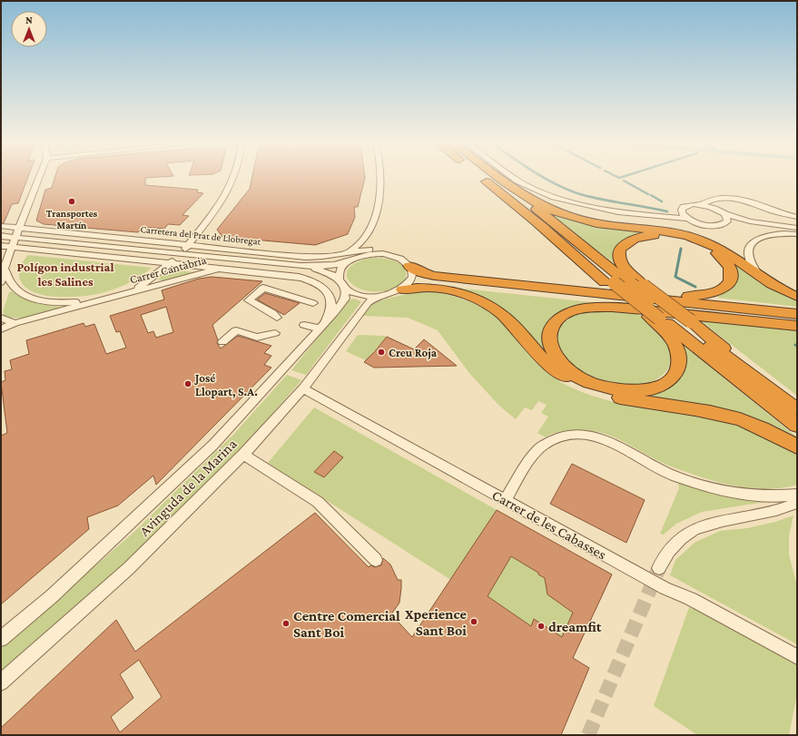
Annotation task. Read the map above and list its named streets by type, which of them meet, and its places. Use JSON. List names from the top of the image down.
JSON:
{
  "streets": {
    "street": [
      "Carretera del Prat de Llobregat",
      "Carrer Cantàbria",
      "Avinguda de la Marina",
      "Carrer de les Cabasses"
    ]
  },
  "crossings": [
    ["Carretera del Prat de Llobregat", "Avinguda de la Marina"],
    ["Carrer Cantàbria", "Avinguda de la Marina"],
    ["Avinguda de la Marina", "Carrer de les Cabasses"]
  ],
  "districts": ["Polígon industrial les Salines"],
  "places": [
    "Transportes Martín",
    "Creu Roja",
    "José Llopart, S.A.",
    "Xperience Sant Boi",
    "Centre Comercial Sant Boi",
    "dreamfit"
  ],
  "north": "top"
}
